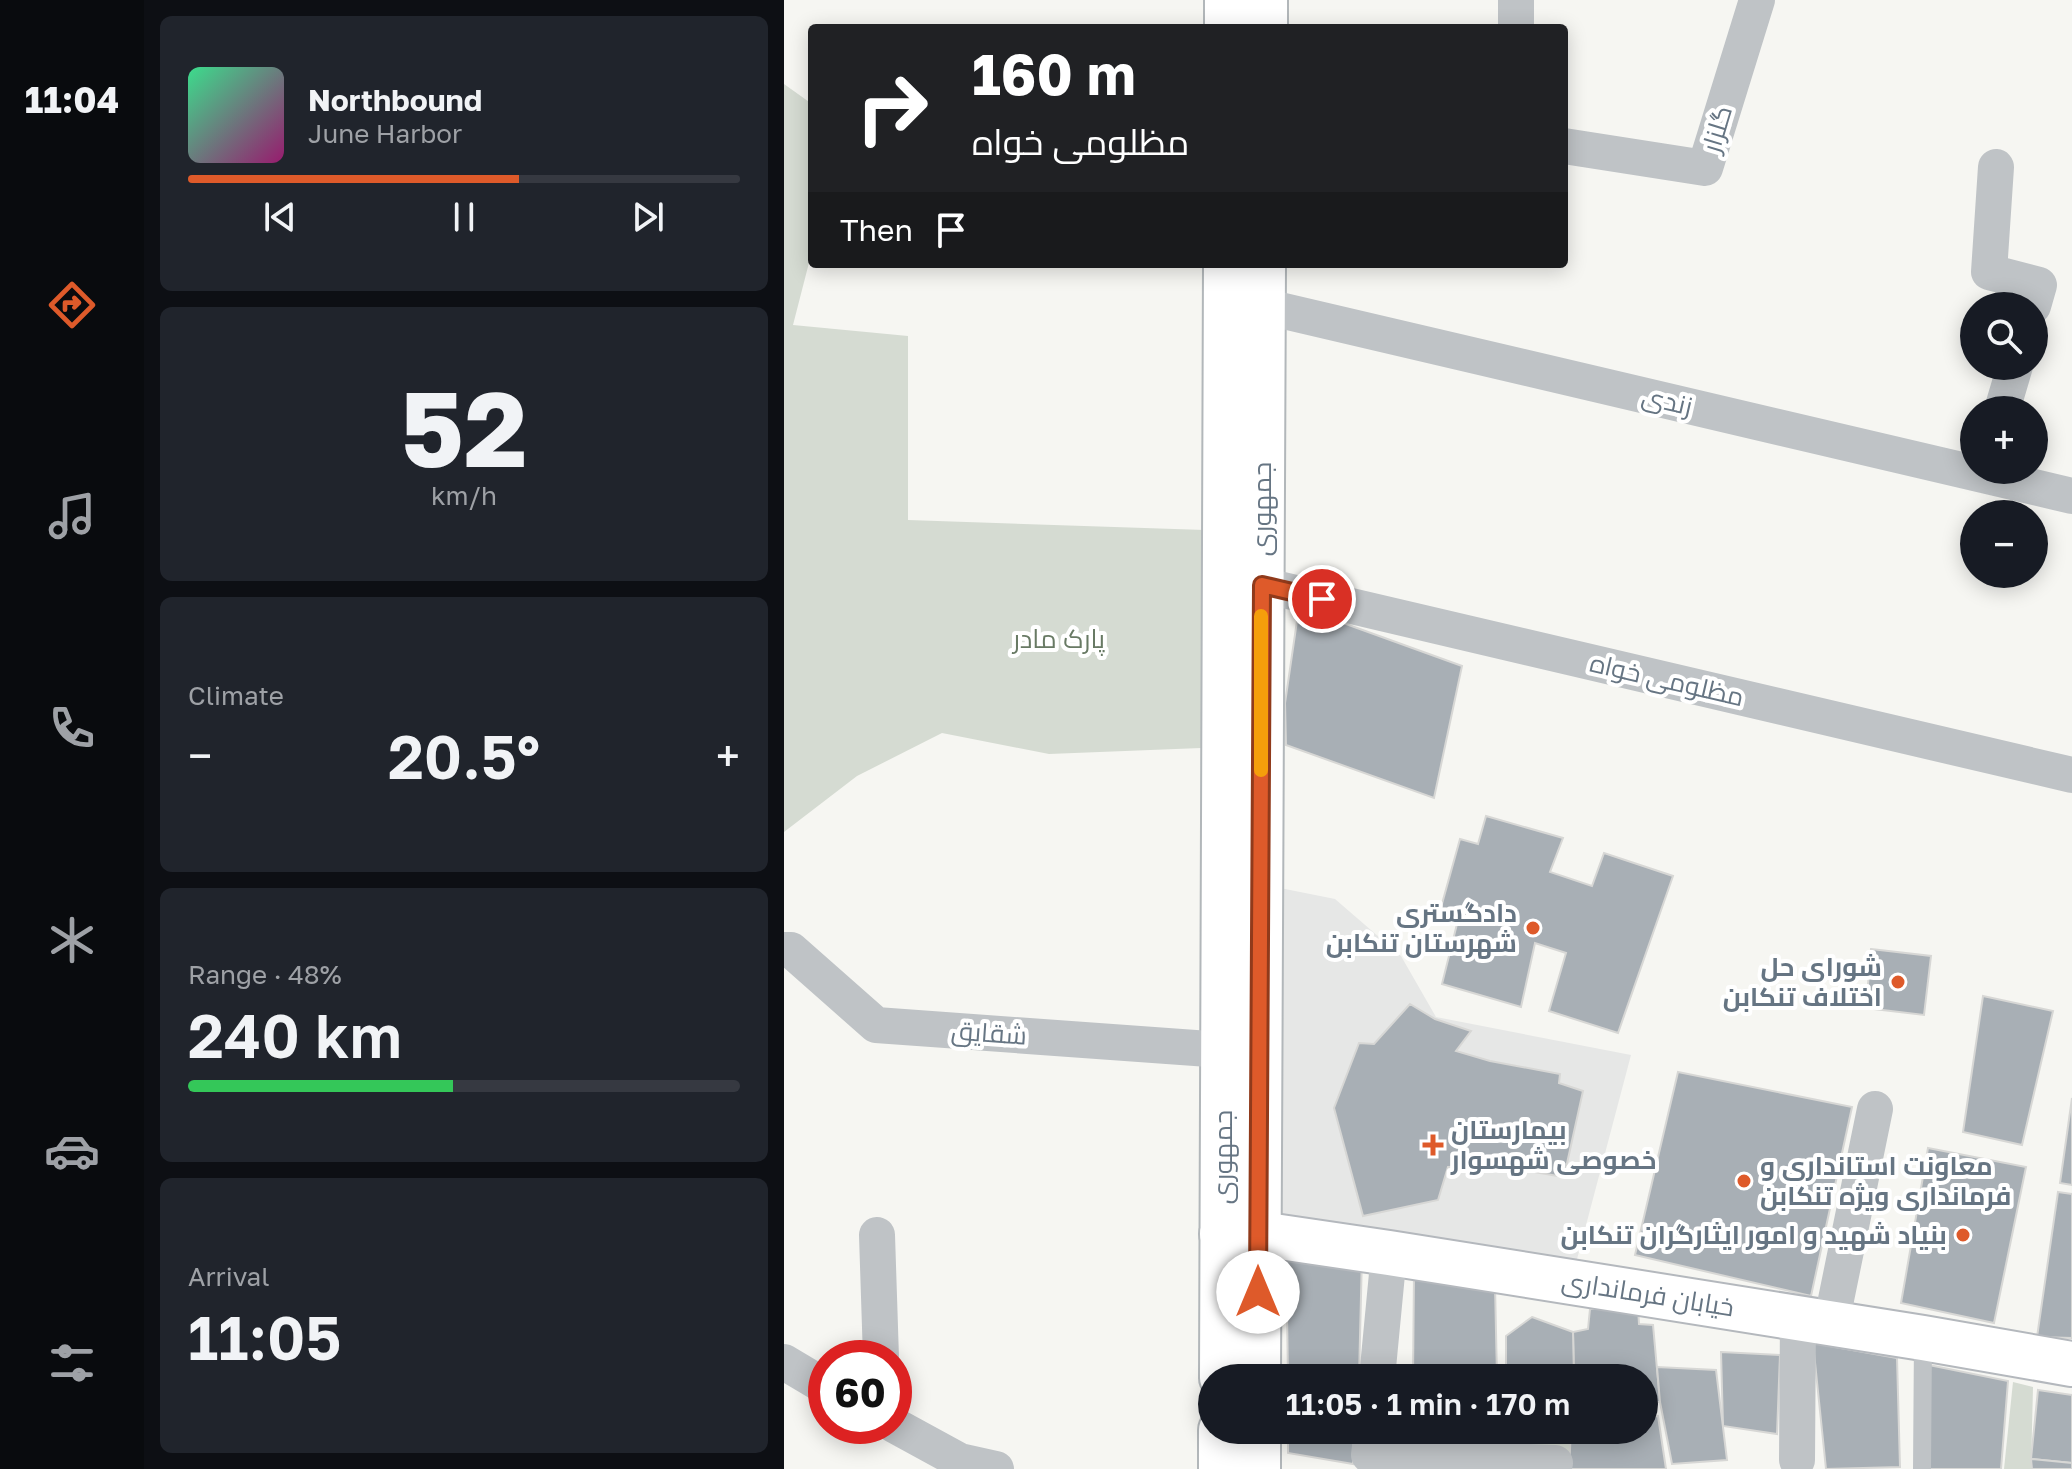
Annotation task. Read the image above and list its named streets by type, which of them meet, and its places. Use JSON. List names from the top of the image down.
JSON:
{
  "streets": {
    "main road": ["جمهوری", "خیابان فرمانداری"],
    "street": [
      "گلزار",
      "زندی",
      "مظلومی خواه",
      "شقایق"
    ]
  },
  "crossings": [
    ["زندی", "جمهوری"],
    ["جمهوری", "مظلومی خواه"],
    ["جمهوری", "شقایق"],
    ["جمهوری", "خیابان فرمانداری"]
  ],
  "parks": ["پارک مادر"],
  "places": {
    "other": [
      "دادگستری شهرستان تنکابن",
      "شورای حل اختلاف تنکابن",
      "معاونت استانداری و فرمانداری ویژه تنکابن",
      "بنیاد شهید و امور ایثارگران تنکابن"
    ],
    "health": ["بیمارستان خصوصی شهسوار"]
  },
  "page": {
    "tabs": "11:04",
    "turn": ["160 m", "مظلومی خواه"],
    "song": ["Northbound", "June Harbor"],
    "then": "Then",
    "map_buttons": ["+", "−"],
    "tile": [
      ["52", "km/h"],
      "Climate",
      ["Range · 48%", "240 km"],
      ["Arrival", "11:05"]
    ],
    "heat": ["−", "20.5°", "+"],
    "limit": "60",
    "trip": "11:05 · 1 min · 170 m"
  }
}
